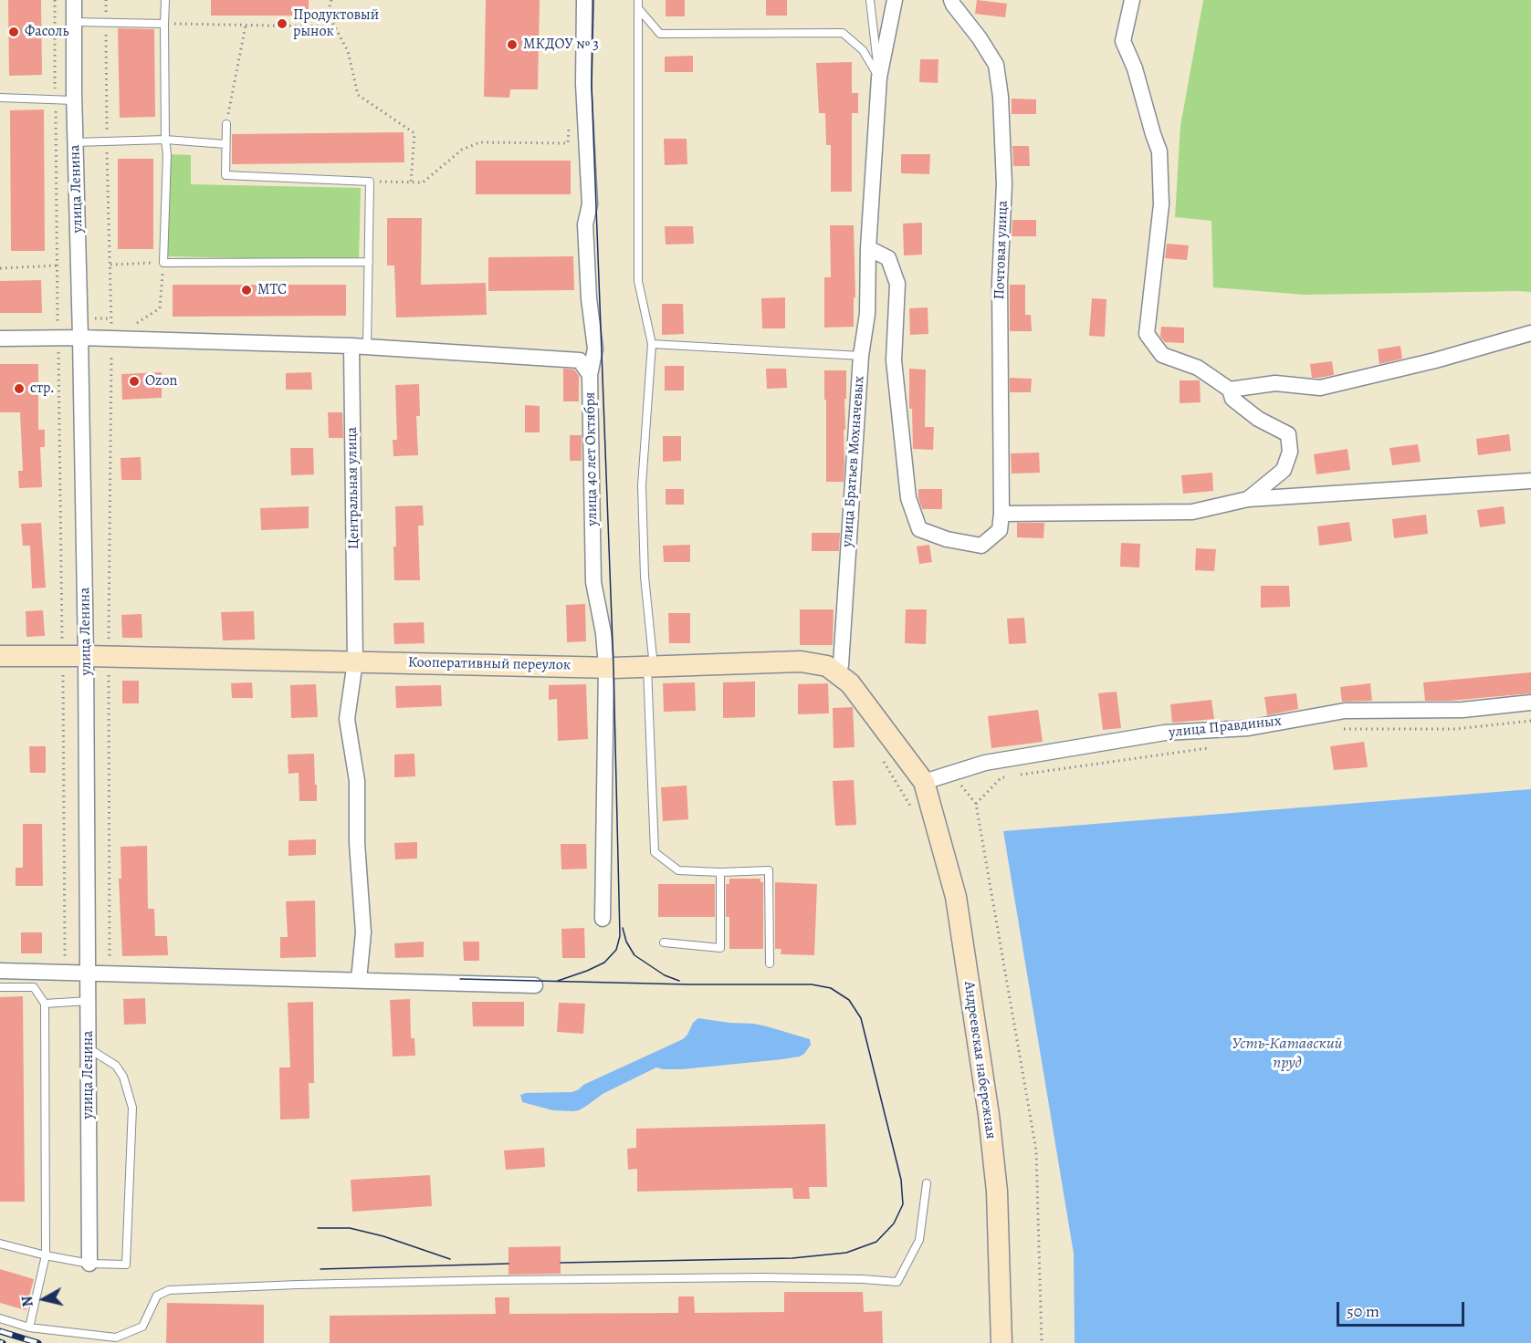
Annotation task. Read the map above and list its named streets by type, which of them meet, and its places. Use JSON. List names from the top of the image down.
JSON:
{
  "streets": {
    "main road": ["Кооперативный переулок", "Андреевская набережная"],
    "street": [
      "улица Ленина",
      "Почтовая улица",
      "улица 40 лет Октября",
      "улица Братьев Мохначевых",
      "Центральная улица",
      "улица Правдиных"
    ]
  },
  "crossings": [
    ["улица Ленина", "Кооперативный переулок"],
    ["улица 40 лет Октября", "Кооперативный переулок"],
    ["улица Братьев Мохначевых", "Кооперативный переулок"],
    ["Центральная улица", "Кооперативный переулок"],
    ["Кооперативный переулок", "улица Правдиных"],
    ["Кооперативный переулок", "Андреевская набережная"],
    ["улица Правдиных", "Андреевская набережная"]
  ],
  "water": ["Усть-Катавский пруд"],
  "places": [
    "Продуктовый рынок",
    "Фасоль",
    "МКДОУ № 3",
    "МТС",
    "Ozon",
    "стр."
  ],
  "scale_bar": "50 m",
  "north": "left"
}
